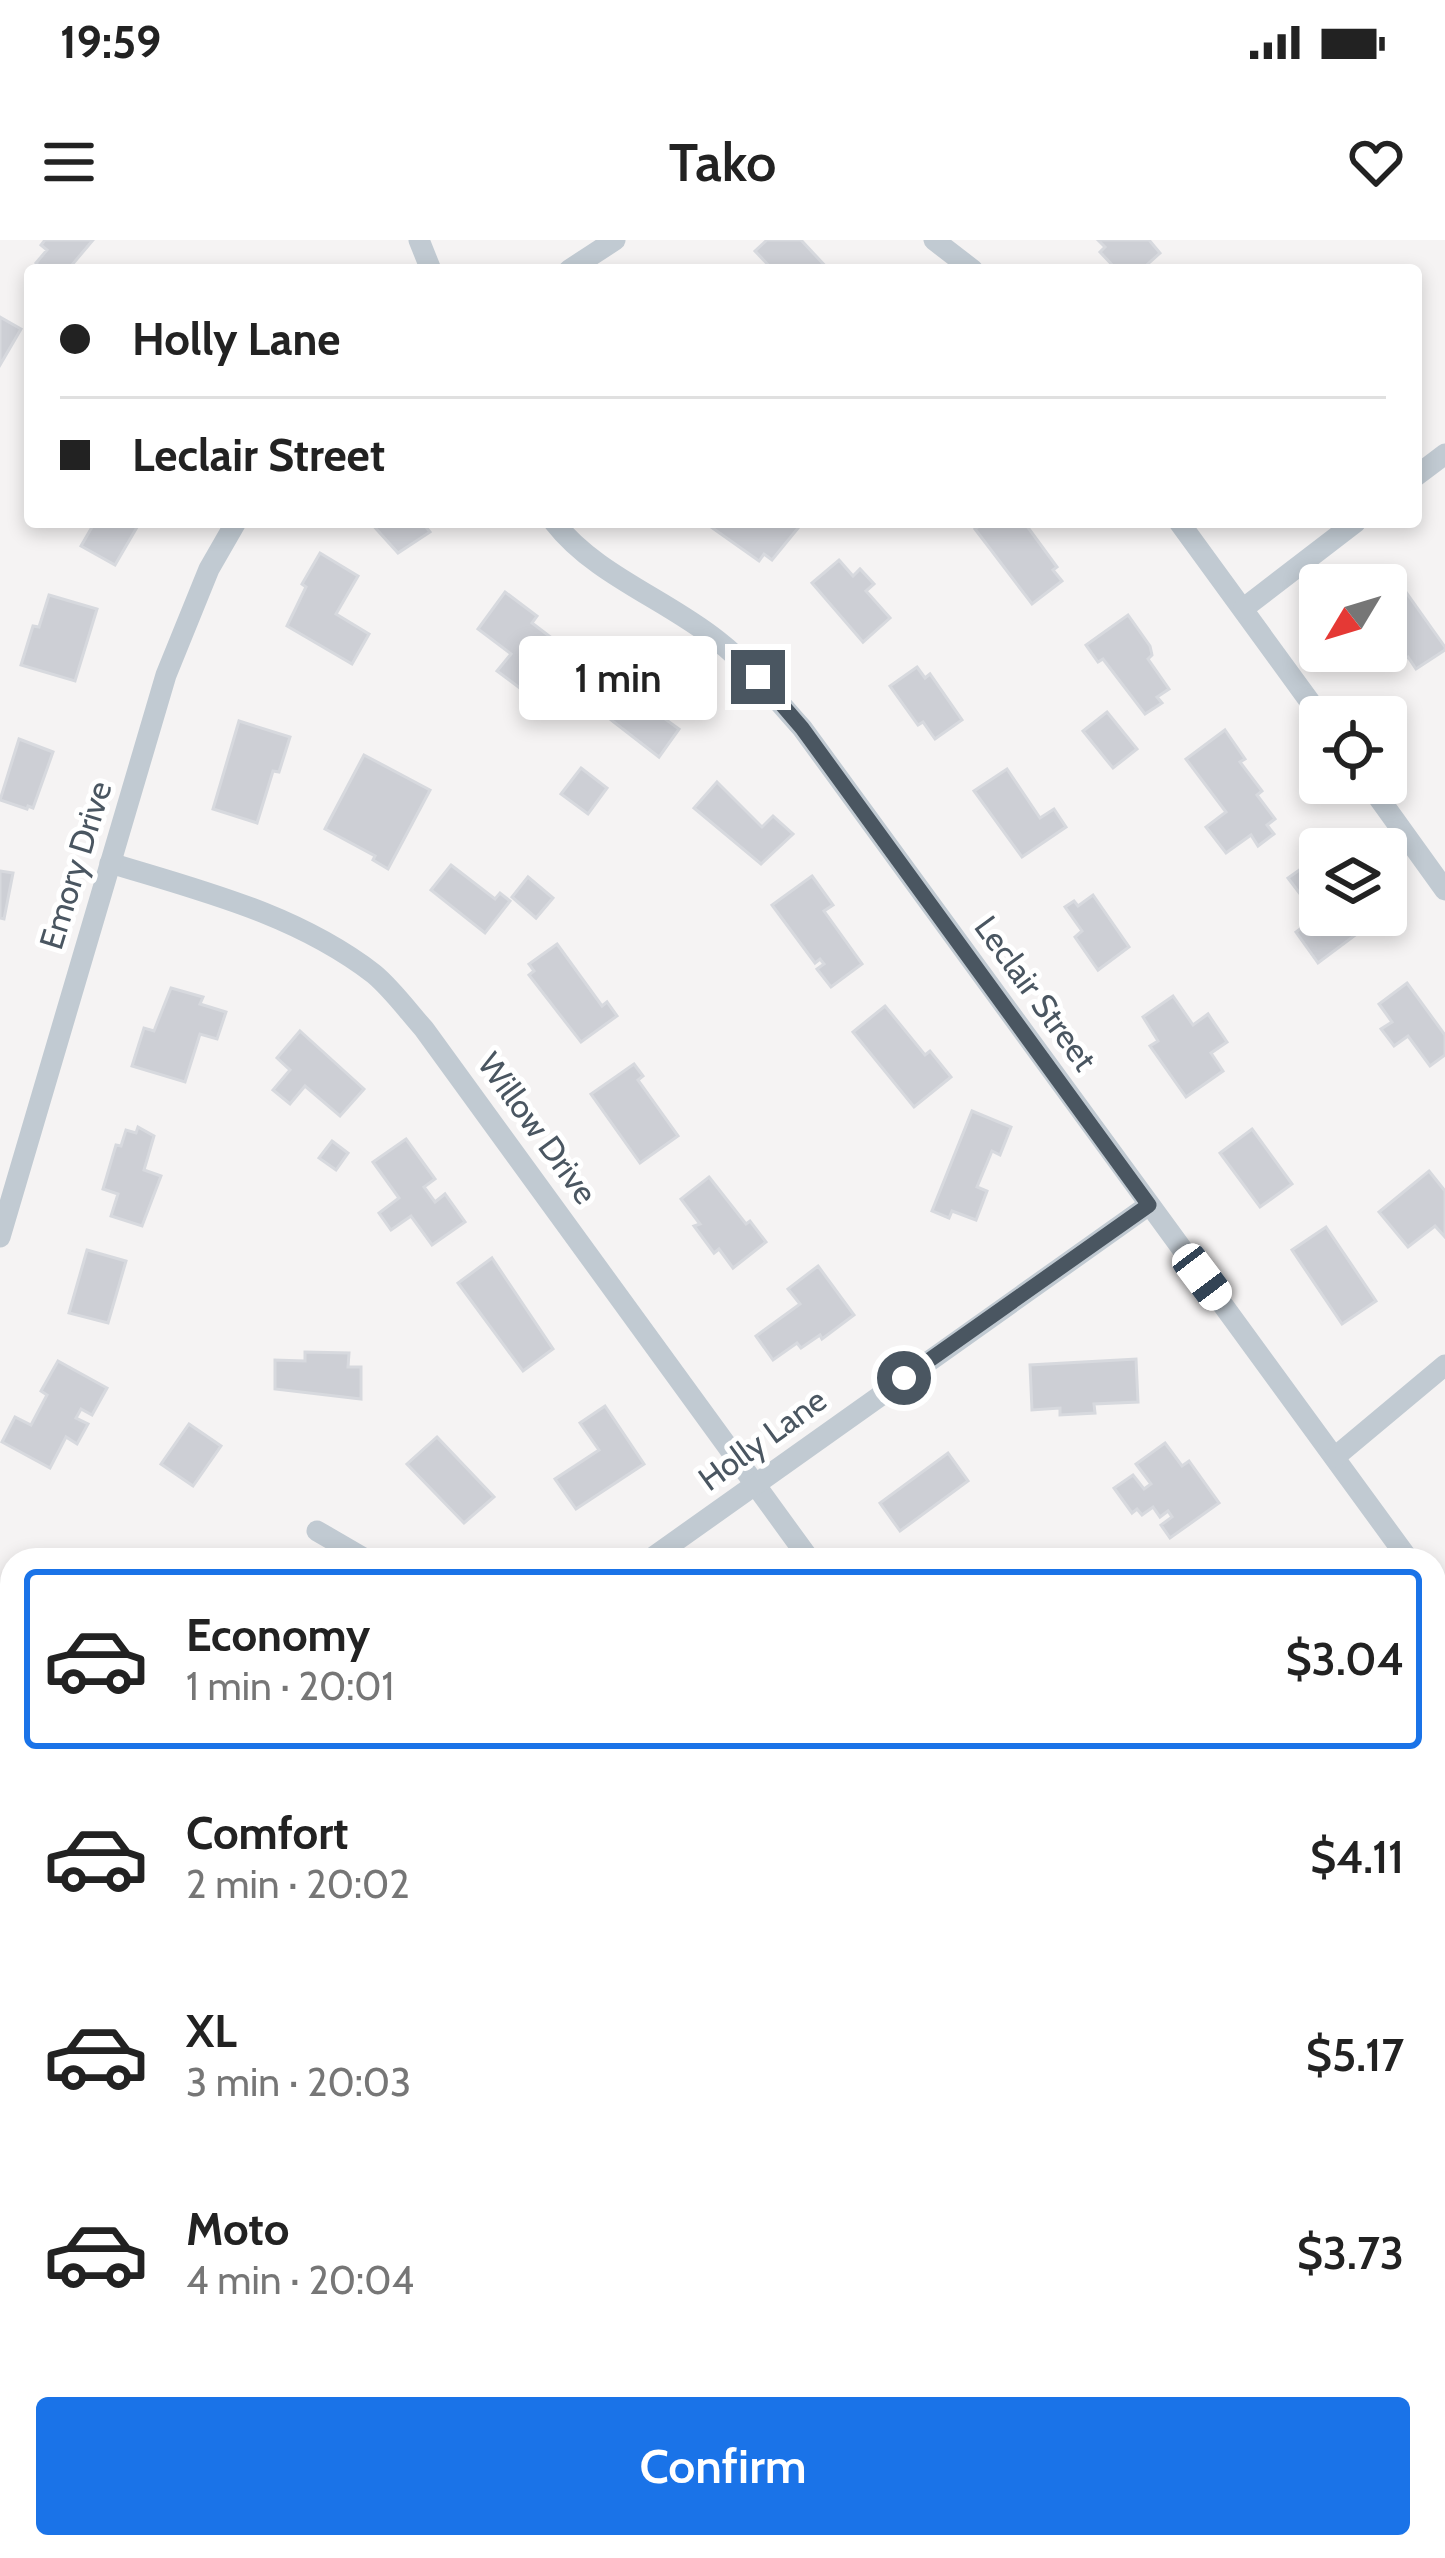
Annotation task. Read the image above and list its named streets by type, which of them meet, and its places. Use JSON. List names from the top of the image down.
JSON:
{
  "streets": {
    "street": [
      "Emory Drive",
      "Leclair Street",
      "Willow Drive",
      "Holly Lane"
    ]
  },
  "crossings": [
    ["Emory Drive", "Willow Drive"],
    ["Leclair Street", "Holly Lane"],
    ["Willow Drive", "Holly Lane"]
  ],
  "north": "bottom left",
  "page": {
    "status": "19:59",
    "header": "Tako",
    "banner": ["Holly Lane", "Leclair Street"],
    "bubble": "1 min",
    "list": [
      {
        "name": "Economy",
        "note": "1 min · 20:01",
        "value": "$3.04"
      },
      {
        "name": "Comfort",
        "note": "2 min · 20:02",
        "value": "$4.11"
      },
      {
        "name": "XL",
        "note": "3 min · 20:03",
        "value": "$5.17"
      },
      {
        "name": "Moto",
        "note": "4 min · 20:04",
        "value": "$3.73"
      }
    ],
    "buttons": "Confirm"
  }
}
